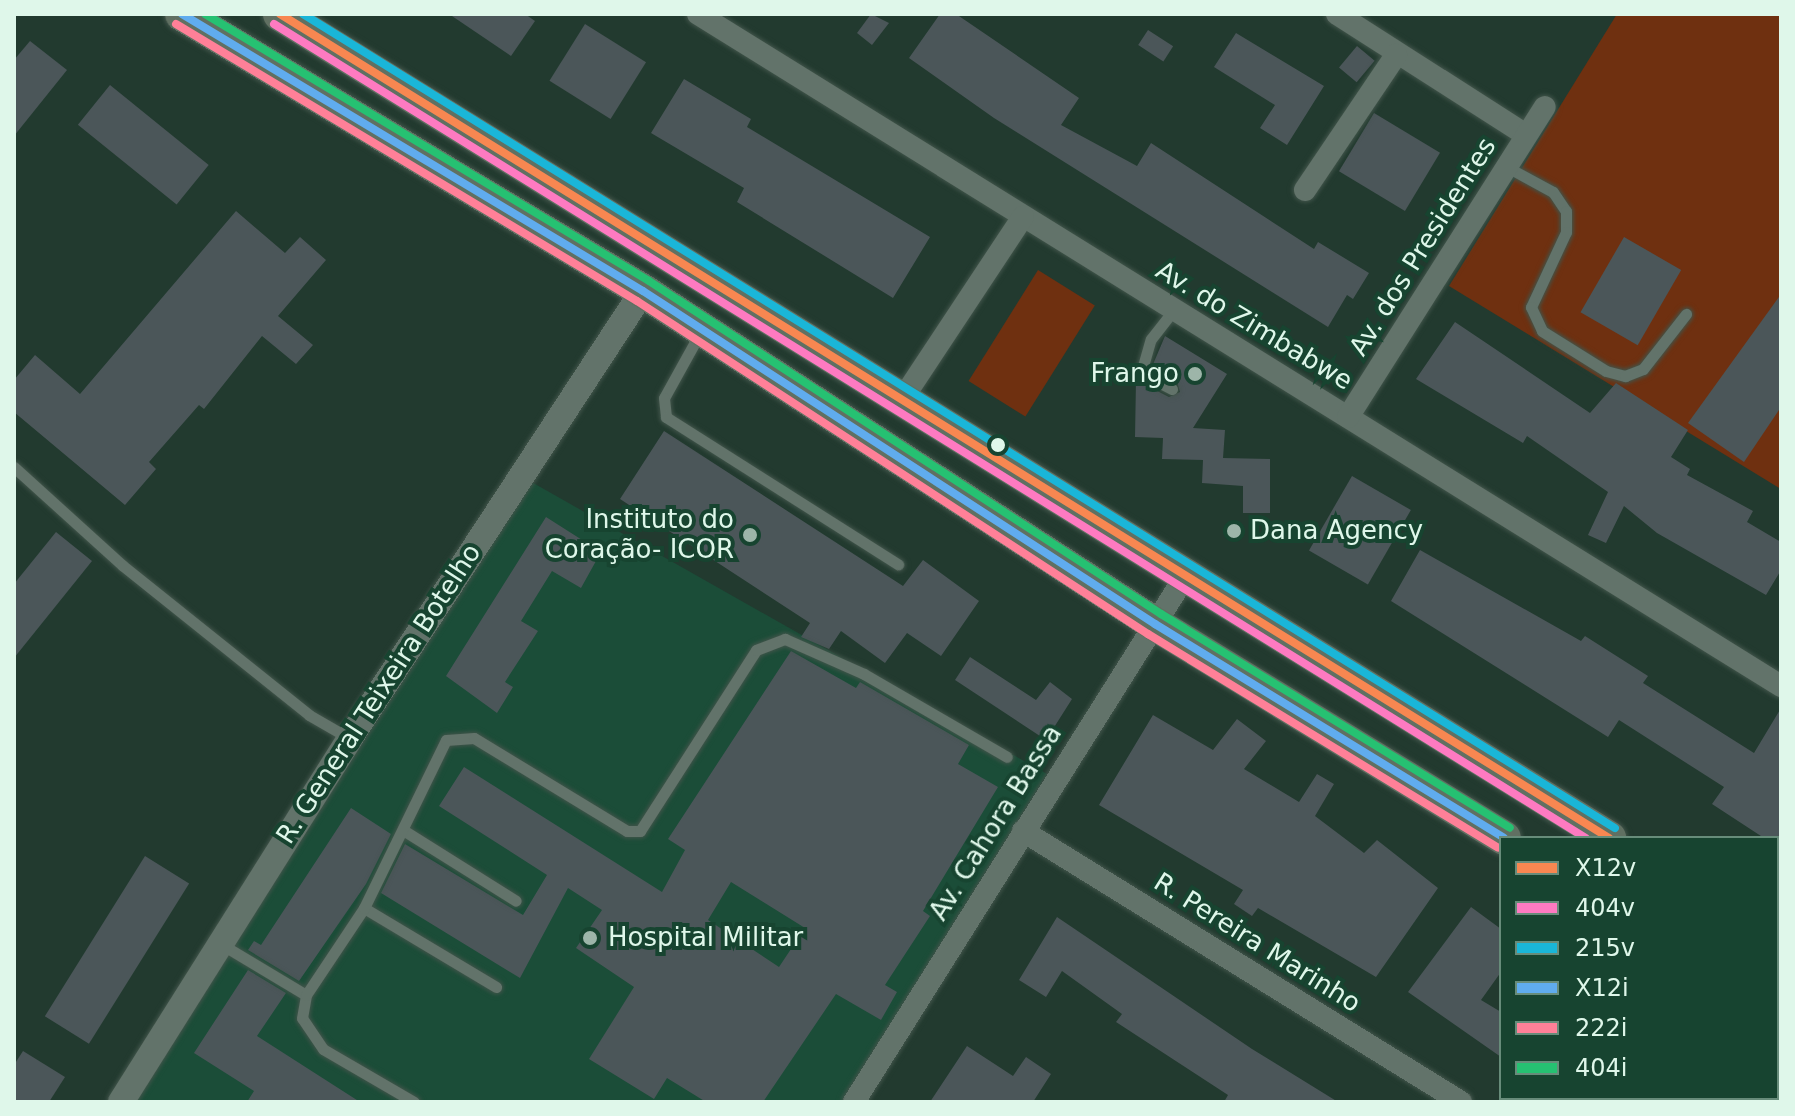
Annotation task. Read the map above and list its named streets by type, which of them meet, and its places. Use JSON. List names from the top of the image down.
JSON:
{
  "streets": {
    "street": [
      "Av. dos Presidentes",
      "Av. do Zimbabwe",
      "R. General Teixeira Botelho",
      "Av. Cahora Bassa",
      "R. Pereira Marinho"
    ]
  },
  "crossings": [
    ["Av. dos Presidentes", "Av. do Zimbabwe"],
    ["Av. Cahora Bassa", "R. Pereira Marinho"]
  ],
  "places": [
    "Frango",
    "Dana Agency",
    "Instituto do Coração- ICOR",
    "Hospital Militar"
  ],
  "lines": [
    "transit line X12v",
    "transit line 215v",
    "transit line X12i",
    "transit line 404i",
    "transit line 404v",
    "transit line 222i"
  ],
  "legend": [
    "X12v",
    "404v",
    "215v",
    "X12i",
    "222i",
    "404i"
  ]
}
